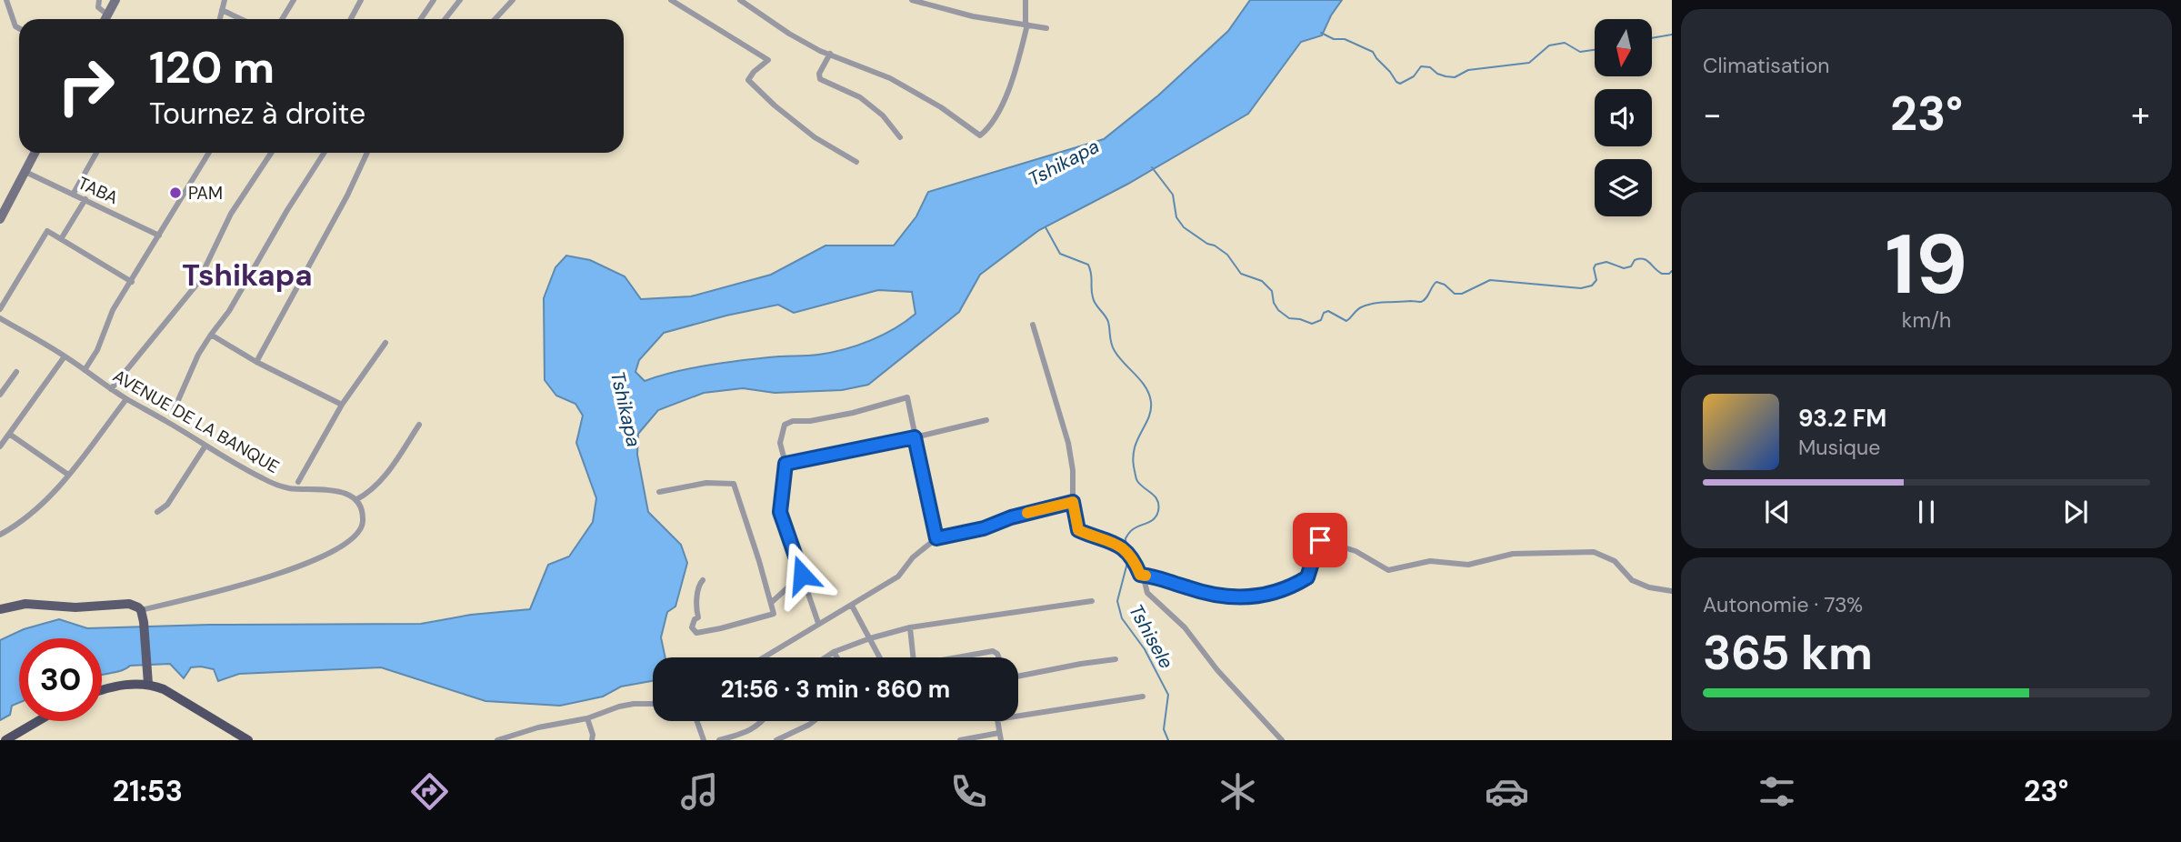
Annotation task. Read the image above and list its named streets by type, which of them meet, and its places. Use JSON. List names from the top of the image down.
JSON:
{
  "streets": {
    "street": ["TABA", "AVENUE DE LA BANQUE"]
  },
  "districts": ["Tshikapa"],
  "water": ["Tshikapa", "Tshisele"],
  "places": ["PAM"],
  "north": "bottom",
  "page": {
    "tile": [
      "Climatisation",
      ["19", "km/h"],
      ["Autonomie · 73%", "365 km"]
    ],
    "turn": ["120 m", "Tournez à droite"],
    "heat": ["−", "23°", "+"],
    "song": ["93.2 FM", "Musique"],
    "limit": "30",
    "trip": "21:56 · 3 min · 860 m",
    "tabs": ["21:53", "23°"]
  }
}
